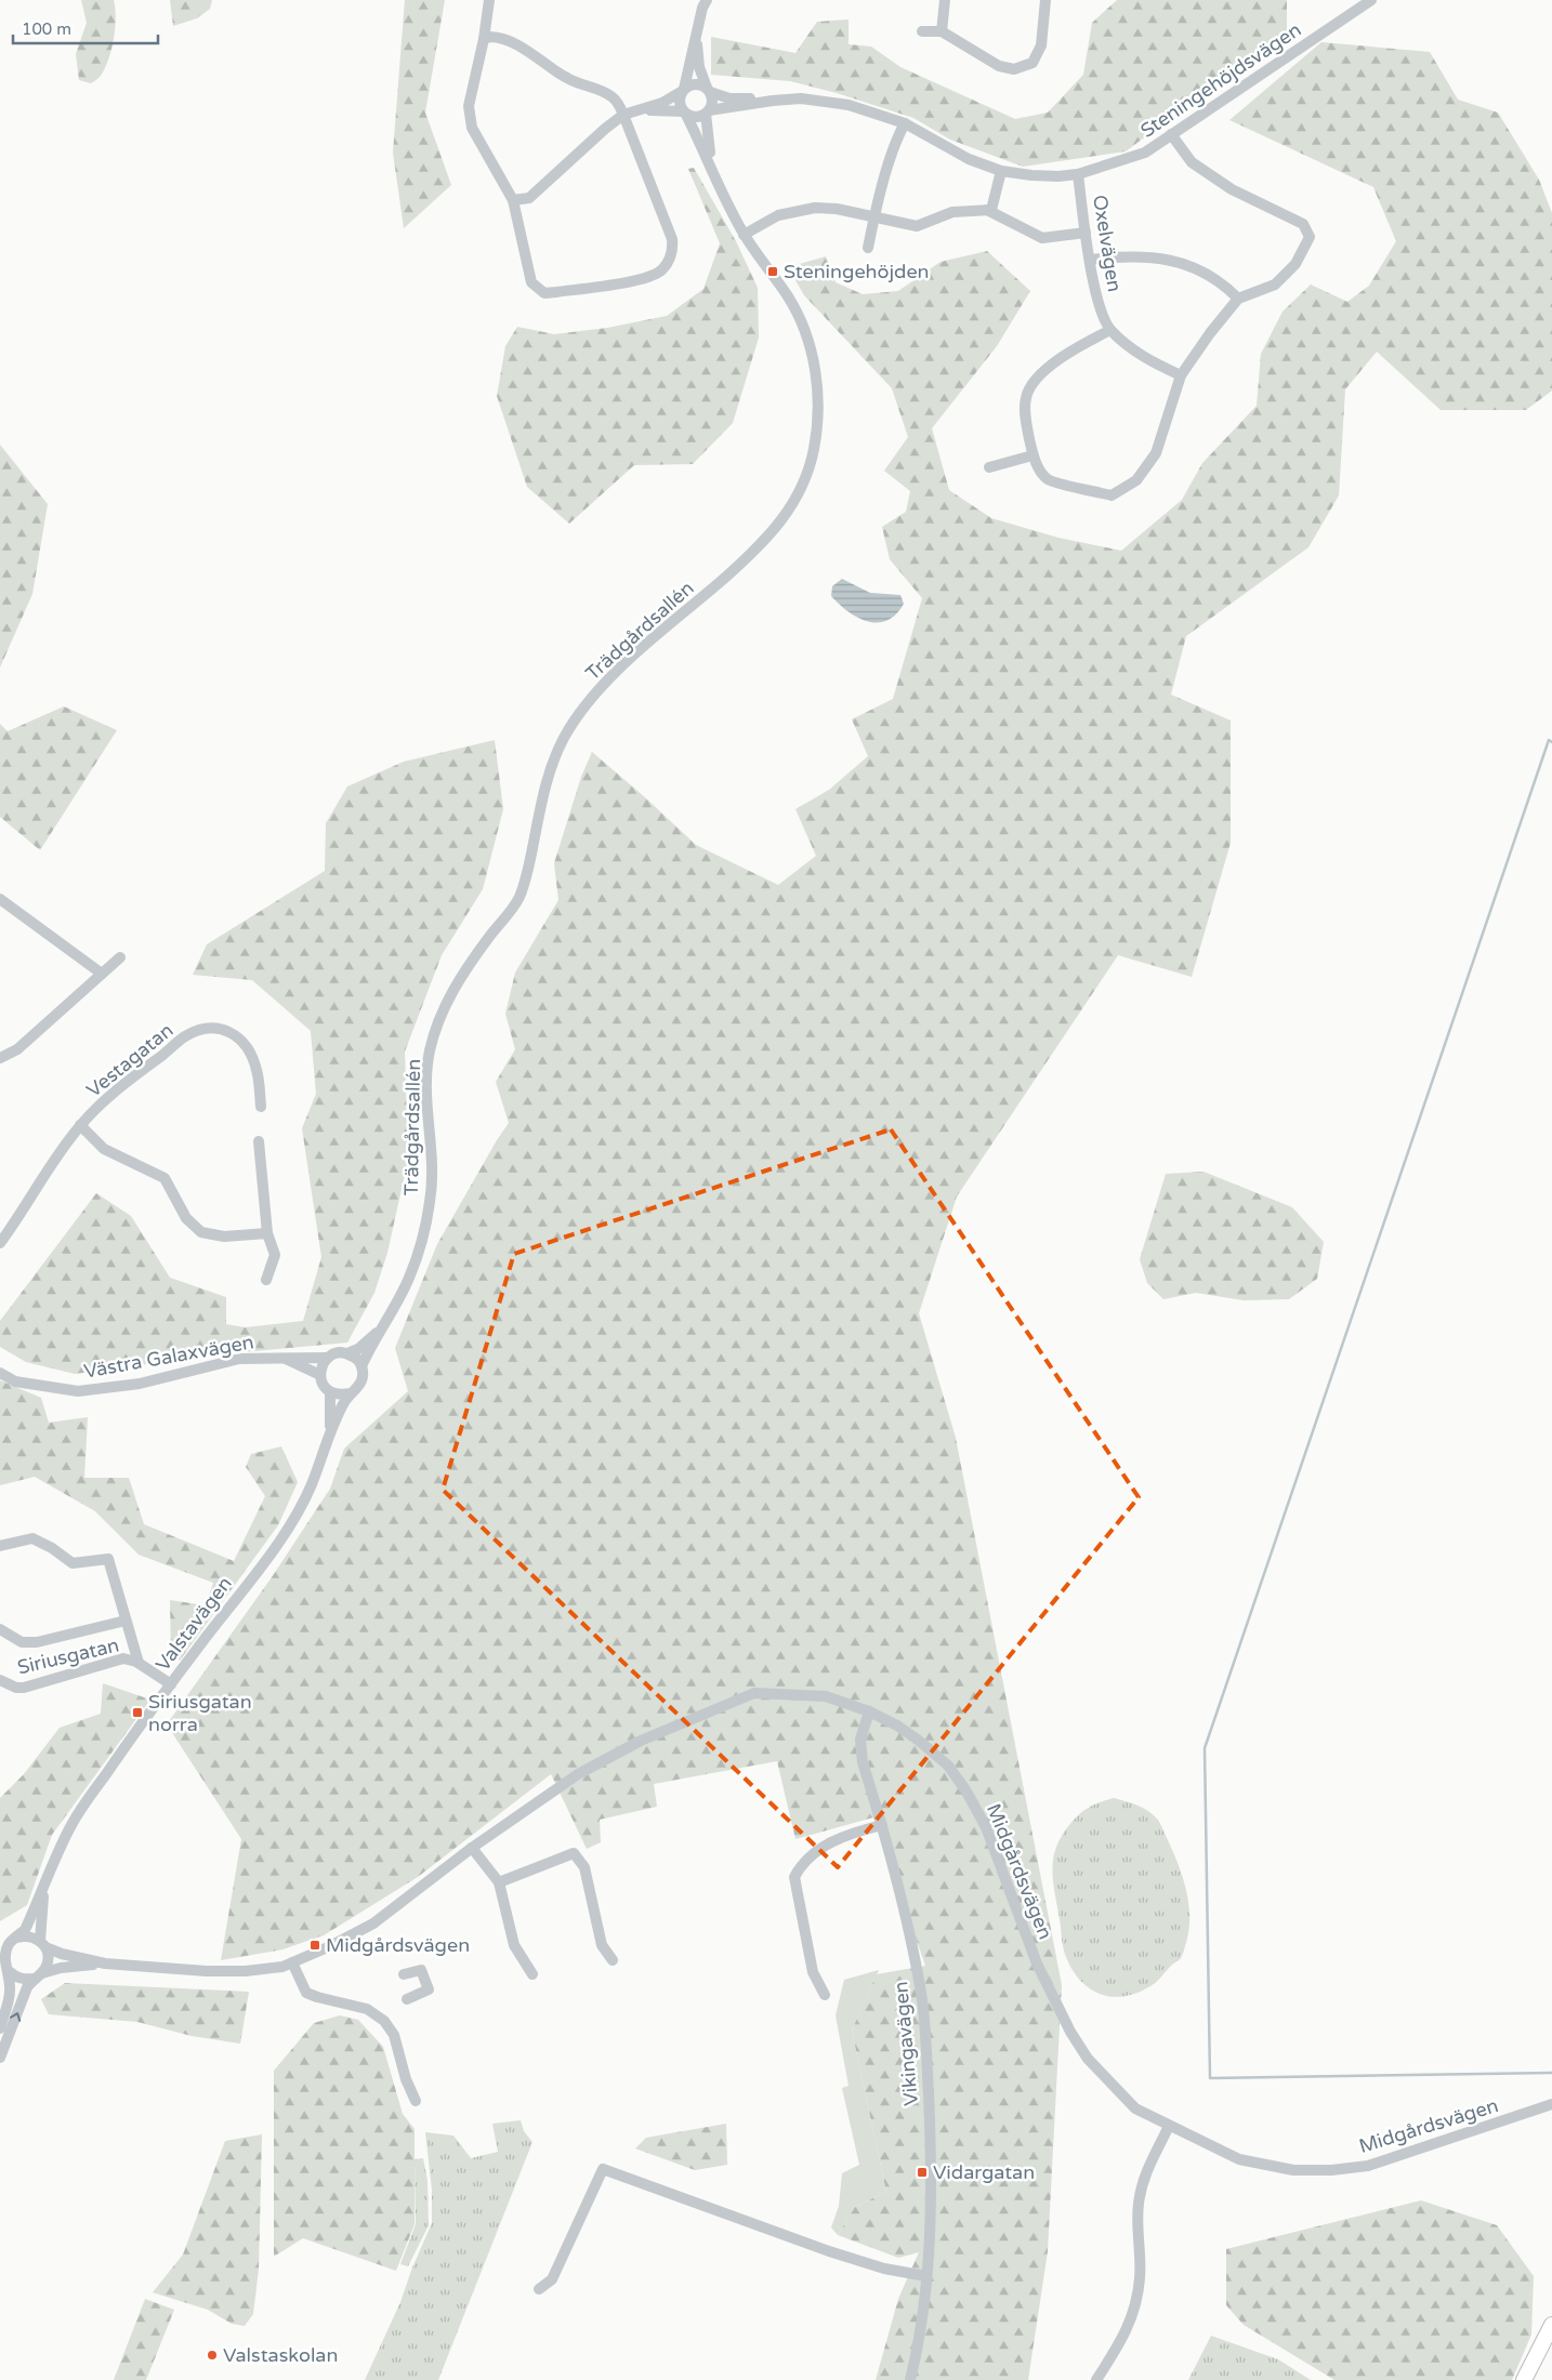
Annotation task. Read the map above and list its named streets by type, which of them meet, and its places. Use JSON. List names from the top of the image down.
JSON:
{
  "streets": {
    "street": [
      "Steningehöjdsvägen",
      "Oxelvägen",
      "Trädgårdsallén",
      "Vestagatan",
      "Västra Galaxvägen",
      "Valstavägen",
      "Siriusgatan",
      "Midgårdsvägen",
      "Vikingavägen"
    ]
  },
  "crossings": [
    ["Steningehöjdsvägen", "Oxelvägen"],
    ["Steningehöjdsvägen", "Trädgårdsallén"],
    ["Trädgårdsallén", "Västra Galaxvägen"],
    ["Trädgårdsallén", "Valstavägen"],
    ["Västra Galaxvägen", "Valstavägen"],
    ["Valstavägen", "Siriusgatan"],
    ["Valstavägen", "Midgårdsvägen"],
    ["Midgårdsvägen", "Vikingavägen"]
  ],
  "places": {
    "transit": [
      "Steningehöjden",
      "Siriusgatan norra",
      "Midgårdsvägen",
      "Vidargatan"
    ],
    "other": ["Valstaskolan"]
  },
  "scale_bar": "100 m"
}
